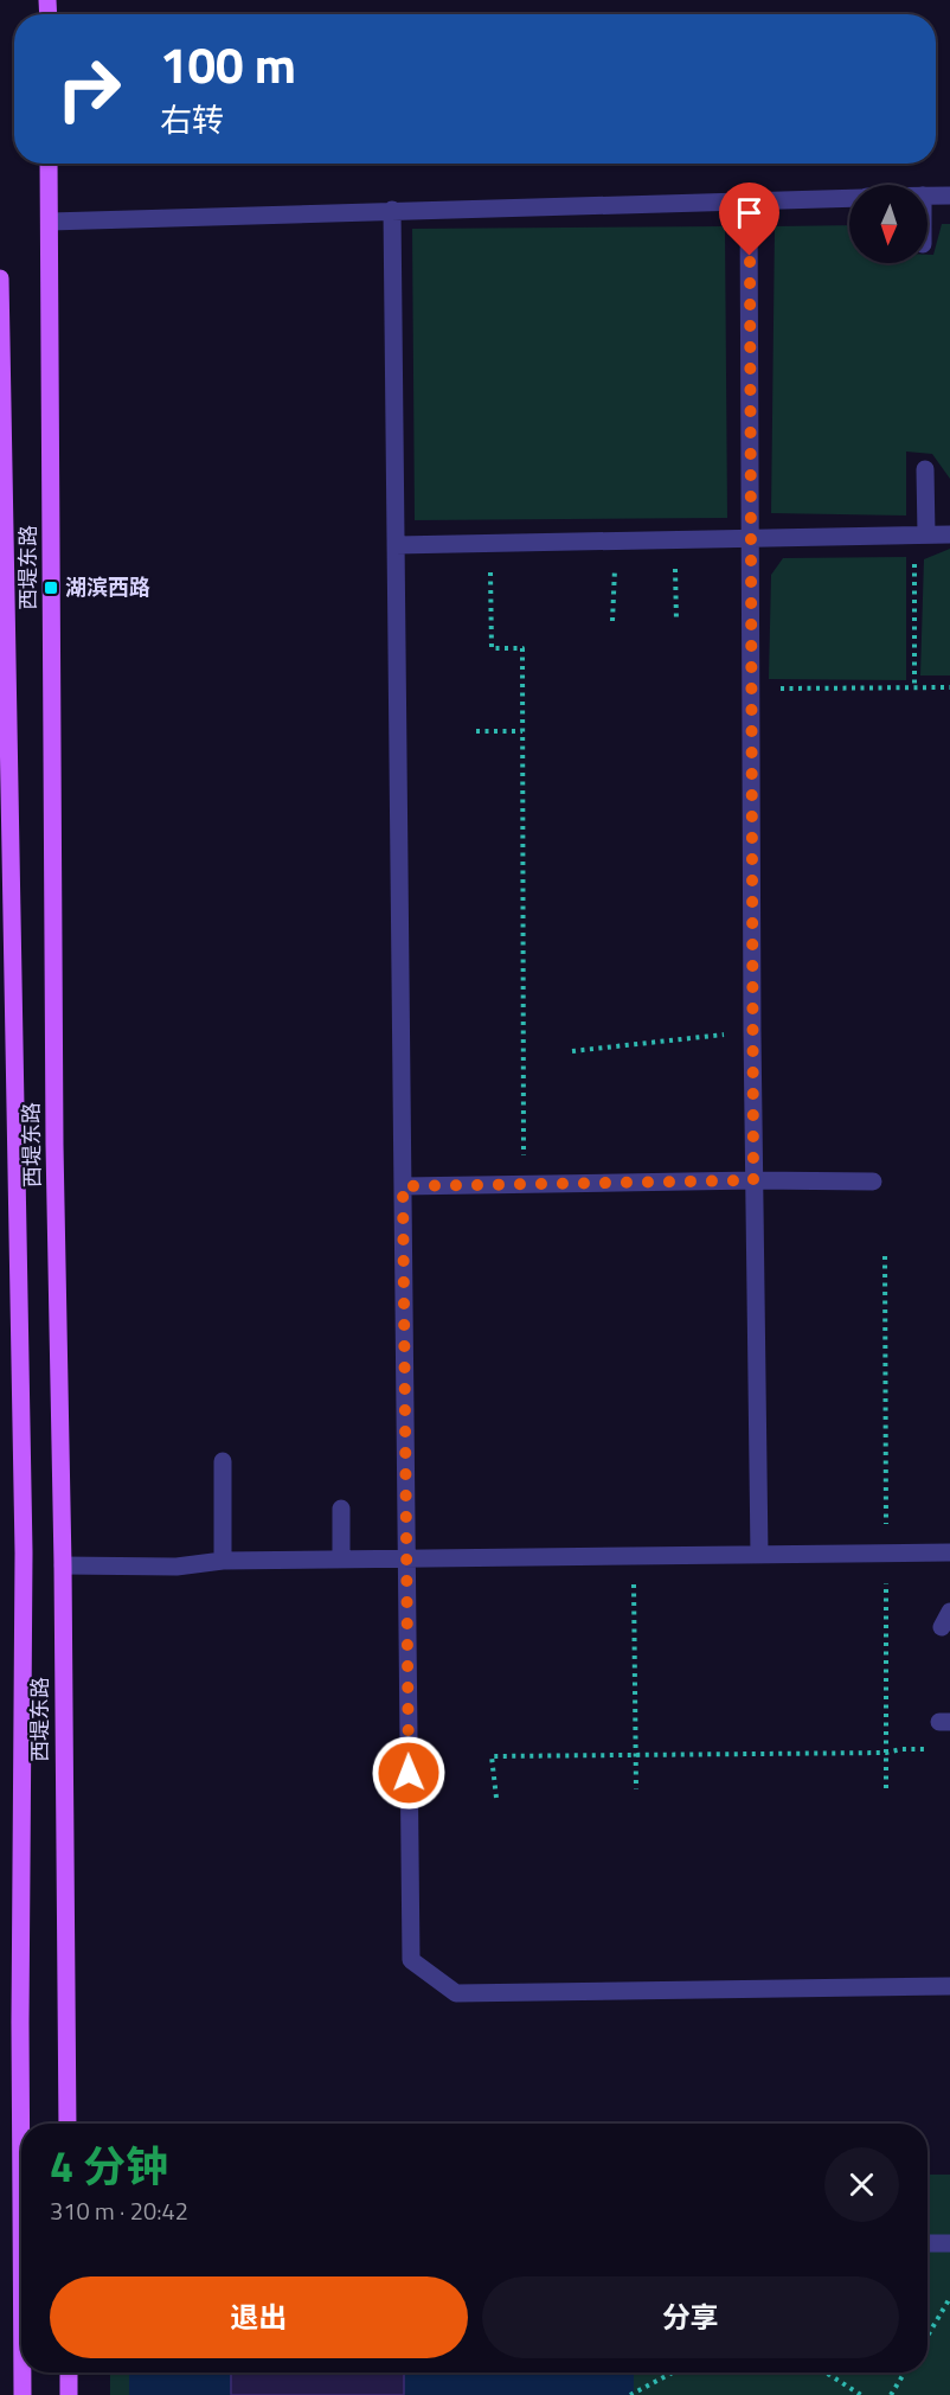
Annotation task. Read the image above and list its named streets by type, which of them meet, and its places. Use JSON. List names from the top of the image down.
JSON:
{
  "streets": {
    "main road": ["西堤东路"]
  },
  "places": {
    "transit": ["湖滨西路"]
  },
  "north": "bottom",
  "page": {
    "turn": ["100 m", "右转"],
    "heading": ["4 分钟", "310 m · 20:42"],
    "buttons": ["退出", "分享"]
  }
}
